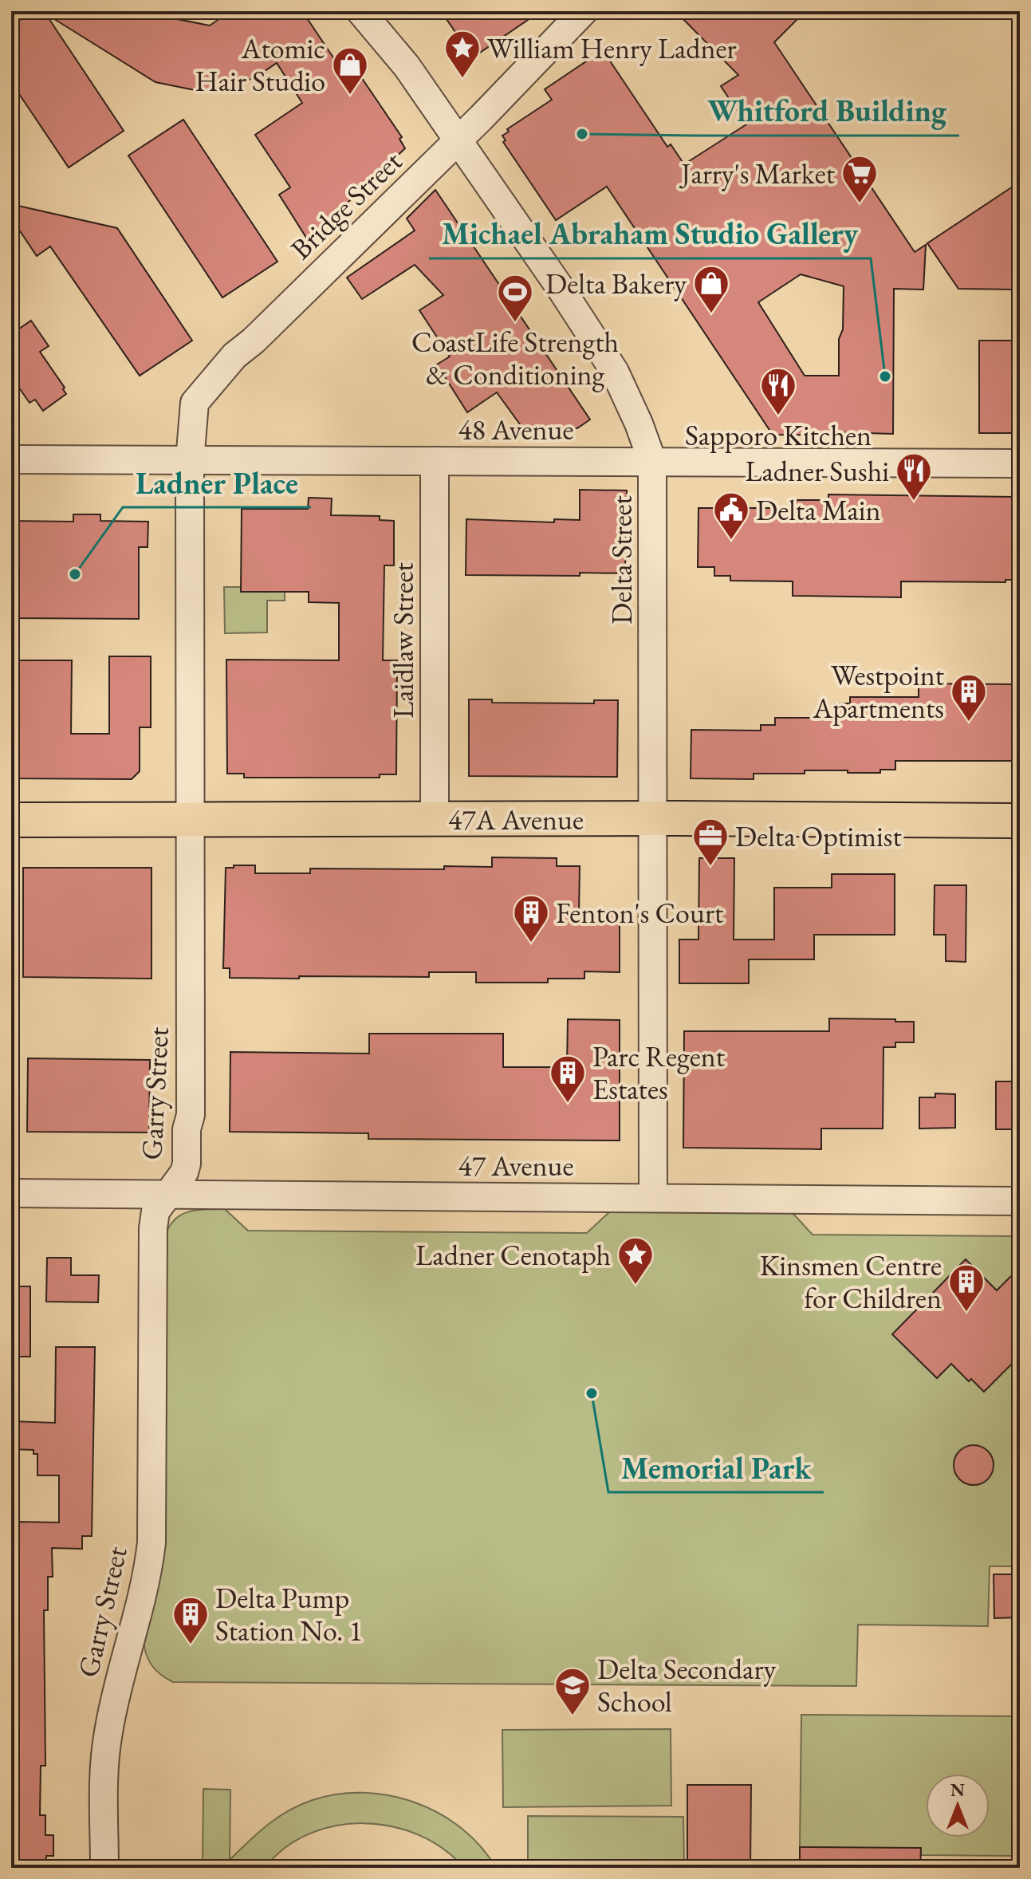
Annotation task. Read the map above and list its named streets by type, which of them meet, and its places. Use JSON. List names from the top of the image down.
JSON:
{
  "streets": {
    "main road": ["47A Avenue"],
    "street": [
      "Bridge Street",
      "48 Avenue",
      "Delta Street",
      "Laidlaw Street",
      "Garry Street",
      "47 Avenue"
    ]
  },
  "crossings": [
    ["Bridge Street", "48 Avenue"],
    ["Bridge Street", "Delta Street"],
    ["Bridge Street", "Garry Street"],
    ["48 Avenue", "Delta Street"],
    ["48 Avenue", "Laidlaw Street"],
    ["48 Avenue", "Garry Street"],
    ["Delta Street", "47A Avenue"],
    ["Delta Street", "47 Avenue"],
    ["Laidlaw Street", "47A Avenue"],
    ["47A Avenue", "Garry Street"],
    ["Garry Street", "47 Avenue"]
  ],
  "places": {
    "place": ["William Henry Ladner", "Ladner Cenotaph"],
    "shop": ["Atomic Hair Studio", "Delta Bakery"],
    "other": [
      "Whitford Building",
      "Michael Abraham Studio Gallery",
      "Ladner Place",
      "Memorial Park"
    ],
    "supermarket": ["Jarry's Market"],
    "sports": ["CoastLife Strength & Conditioning"],
    "restaurant": ["Sapporo Kitchen", "Ladner Sushi"],
    "public building": ["Delta Main"],
    "building": [
      "Westpoint Apartments",
      "Fenton's Court",
      "Parc Regent Estates",
      "Kinsmen Centre for Children",
      "Delta Pump Station No. 1"
    ],
    "office": ["Delta Optimist"],
    "school or university": ["Delta Secondary School"]
  },
  "north": "top"
}
